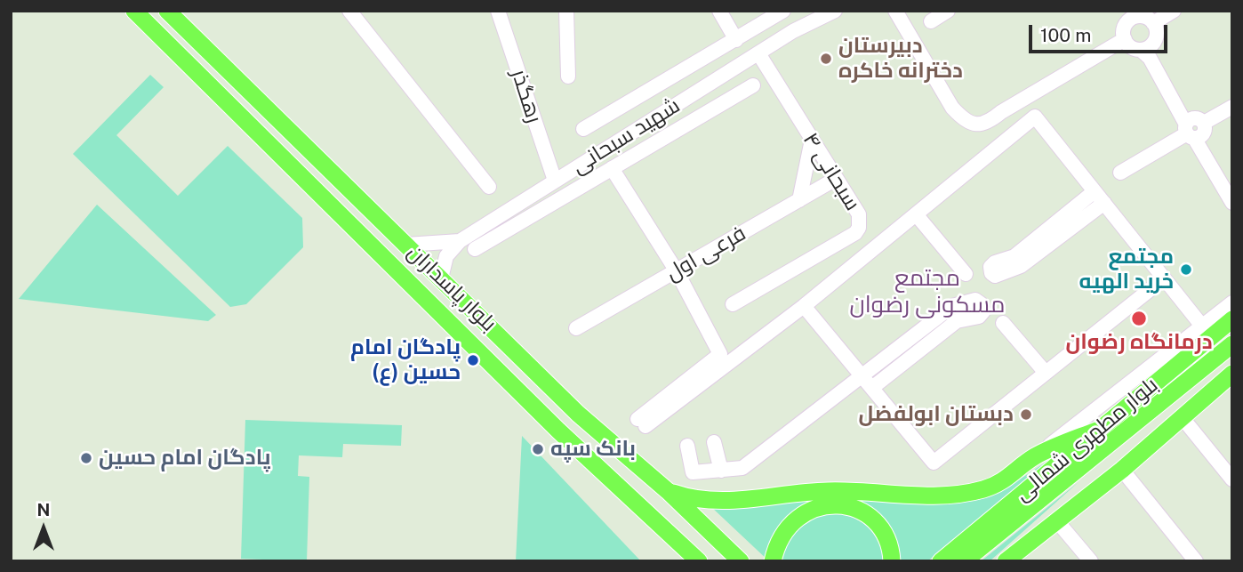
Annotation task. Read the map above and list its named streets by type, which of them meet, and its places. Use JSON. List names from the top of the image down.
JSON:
{
  "streets": {
    "main road": ["بلوار پاسداران", "بلوار مطهری شمالی"],
    "street": [
      "رهگذر",
      "شهید سبحانی",
      "سبحانی ۴",
      "فرعی اول"
    ]
  },
  "crossings": [
    ["رهگذر", "شهید سبحانی"],
    ["شهید سبحانی", "سبحانی ۴"],
    ["سبحانی ۴", "فرعی اول"]
  ],
  "districts": ["مجتمع مسکونی رضوان"],
  "places": [
    "دبیرستان دخترانه خاکره",
    "مجتمع خرید الهیه",
    "درمانگاه رضوان",
    "پادگان امام حسین (ع)",
    "دبستان ابولفضل",
    "بانک سپه",
    "پادگان امام حسین"
  ],
  "scale_bar": "100 m",
  "north": "top"
}
